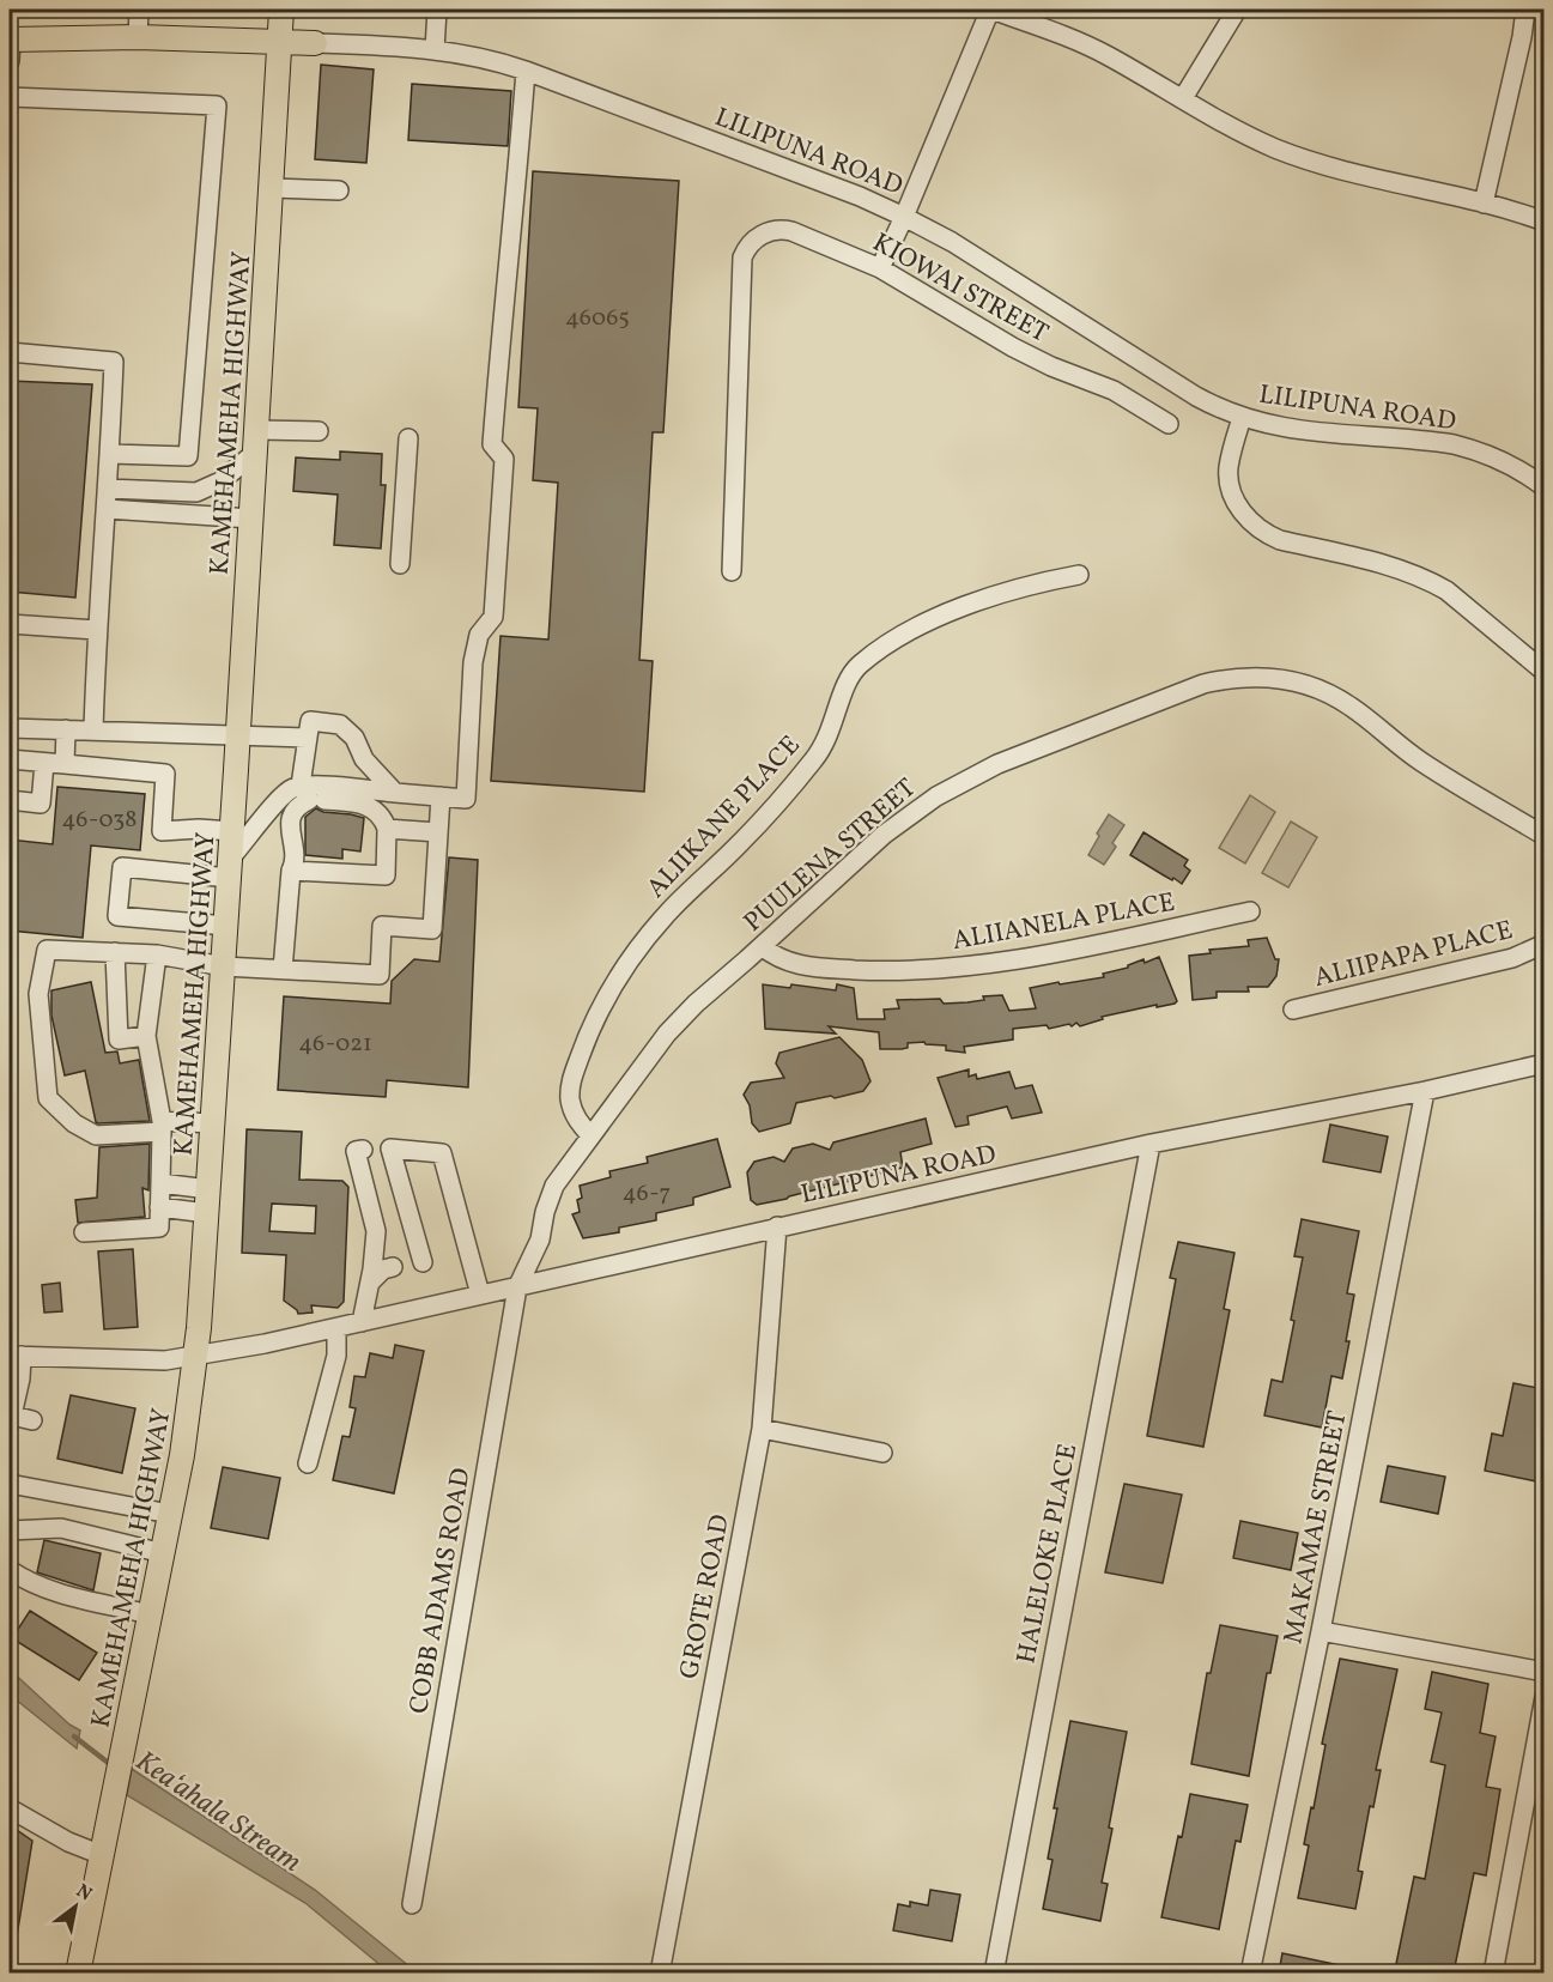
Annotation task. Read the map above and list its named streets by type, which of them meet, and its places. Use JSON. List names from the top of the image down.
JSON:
{
  "streets": {
    "main road": ["KAMEHAMEHA HIGHWAY"],
    "street": [
      "LILIPUNA ROAD",
      "KIOWAI STREET",
      "ALIIKANE PLACE",
      "PUULENA STREET",
      "ALIIANELA PLACE",
      "ALIIPAPA PLACE",
      "MAKAMAE STREET",
      "HALELOKE PLACE",
      "COBB ADAMS ROAD",
      "GROTE ROAD"
    ]
  },
  "crossings": [
    ["LILIPUNA ROAD", "KAMEHAMEHA HIGHWAY"],
    ["LILIPUNA ROAD", "PUULENA STREET"],
    ["LILIPUNA ROAD", "MAKAMAE STREET"],
    ["LILIPUNA ROAD", "HALELOKE PLACE"],
    ["LILIPUNA ROAD", "COBB ADAMS ROAD"],
    ["LILIPUNA ROAD", "GROTE ROAD"],
    ["ALIIKANE PLACE", "PUULENA STREET"],
    ["PUULENA STREET", "ALIIANELA PLACE"],
    ["PUULENA STREET", "COBB ADAMS ROAD"]
  ],
  "water": ["Keaʻahala Stream"],
  "house_numbers": [
    "46065",
    "46-038",
    "46-021",
    "46-7"
  ],
  "north": "top right"
}
